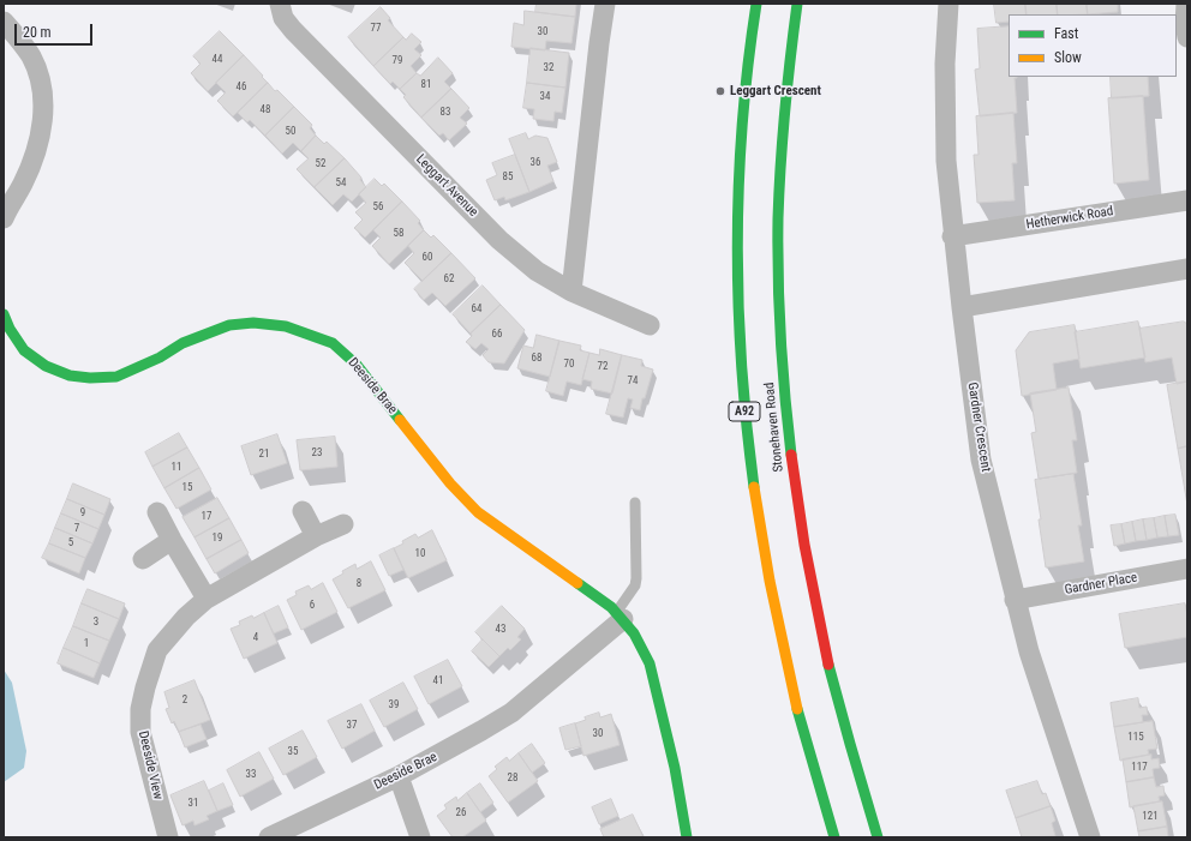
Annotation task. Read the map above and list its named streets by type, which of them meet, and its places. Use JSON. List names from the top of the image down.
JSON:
{
  "streets": {
    "main road": ["Deeside Brae", "A92", "Stonehaven Road"],
    "street": [
      "Leggart Avenue",
      "Hetherwick Road",
      "Gardner Crescent",
      "Gardner Place",
      "Deeside View"
    ]
  },
  "crossings": [
    ["Hetherwick Road", "Gardner Crescent"],
    ["Gardner Crescent", "Gardner Place"]
  ],
  "places": ["Leggart Crescent"],
  "house_numbers": [
    "77",
    "30",
    "44",
    "79",
    "32",
    "81",
    "46",
    "34",
    "48",
    "83",
    "50",
    "36",
    "52",
    "85",
    "54",
    "56",
    "58",
    "60",
    "62",
    "64",
    "66",
    "68",
    "70",
    "72",
    "74",
    "23",
    "21",
    "11",
    "15",
    "9",
    "17",
    "7",
    "19",
    "5",
    "10",
    "8",
    "6",
    "3",
    "43",
    "4",
    "1",
    "41",
    "2",
    "39",
    "37",
    "30",
    "115",
    "35",
    "117",
    "33",
    "28",
    "31",
    "26",
    "121"
  ],
  "legend": ["Fast", "Slow"],
  "scale_bar": "20 m"
}
